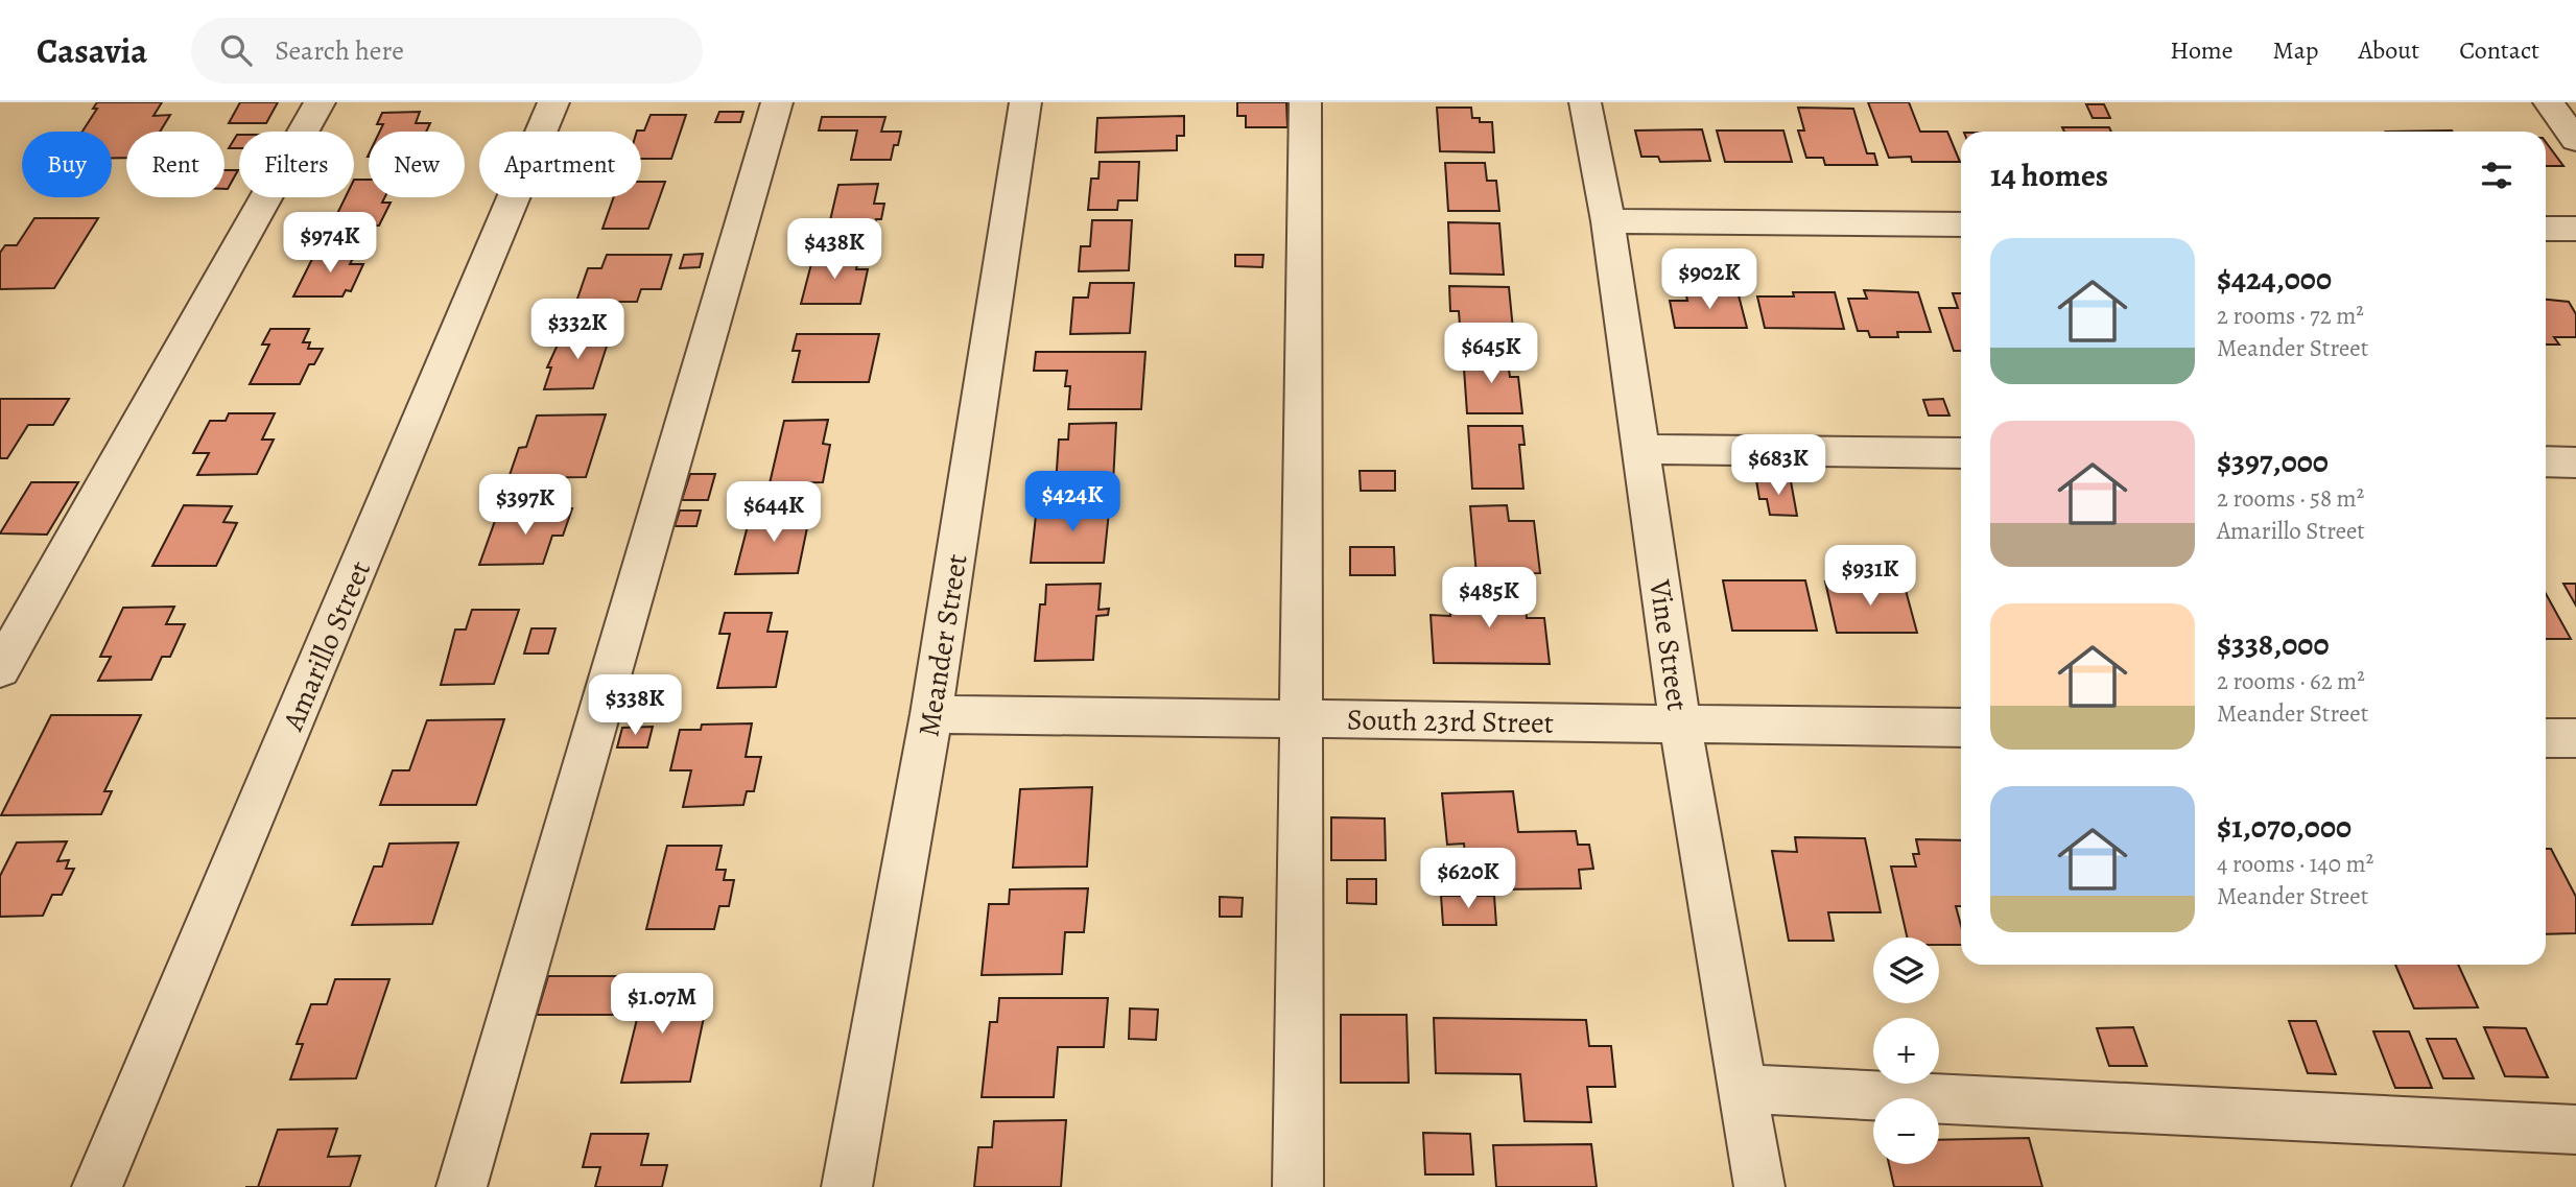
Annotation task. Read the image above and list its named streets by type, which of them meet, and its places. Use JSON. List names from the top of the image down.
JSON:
{
  "streets": {
    "street": [
      "Amarillo Street",
      "Meander Street",
      "Vine Street",
      "South 23rd Street"
    ]
  },
  "crossings": [
    ["Meander Street", "South 23rd Street"],
    ["Vine Street", "South 23rd Street"]
  ],
  "page": {
    "header": "Casavia",
    "search": "Search here",
    "nav": [
      "Home",
      "Map",
      "About",
      "Contact"
    ],
    "chip": [
      "Buy",
      "Rent",
      "Filters",
      "New",
      "Apartment"
    ],
    "heading": "14 homes",
    "price": [
      "$974K",
      "$438K",
      "$902K",
      "$332K",
      "$645K",
      "$683K",
      "$424K",
      "$397K",
      "$644K",
      "$931K",
      "$485K",
      "$338K",
      "$620K",
      "$1.07M"
    ],
    "list": [
      {
        "name": "$424,000",
        "note": "2 rooms · 72 m² · Meander Street"
      },
      {
        "name": "$397,000",
        "note": "2 rooms · 58 m² · Amarillo Street"
      },
      {
        "name": "$338,000",
        "note": "2 rooms · 62 m² · Meander Street"
      },
      {
        "name": "$1,070,000",
        "note": "4 rooms · 140 m² · Meander Street"
      }
    ],
    "map_buttons": ["+", "−"]
  }
}
